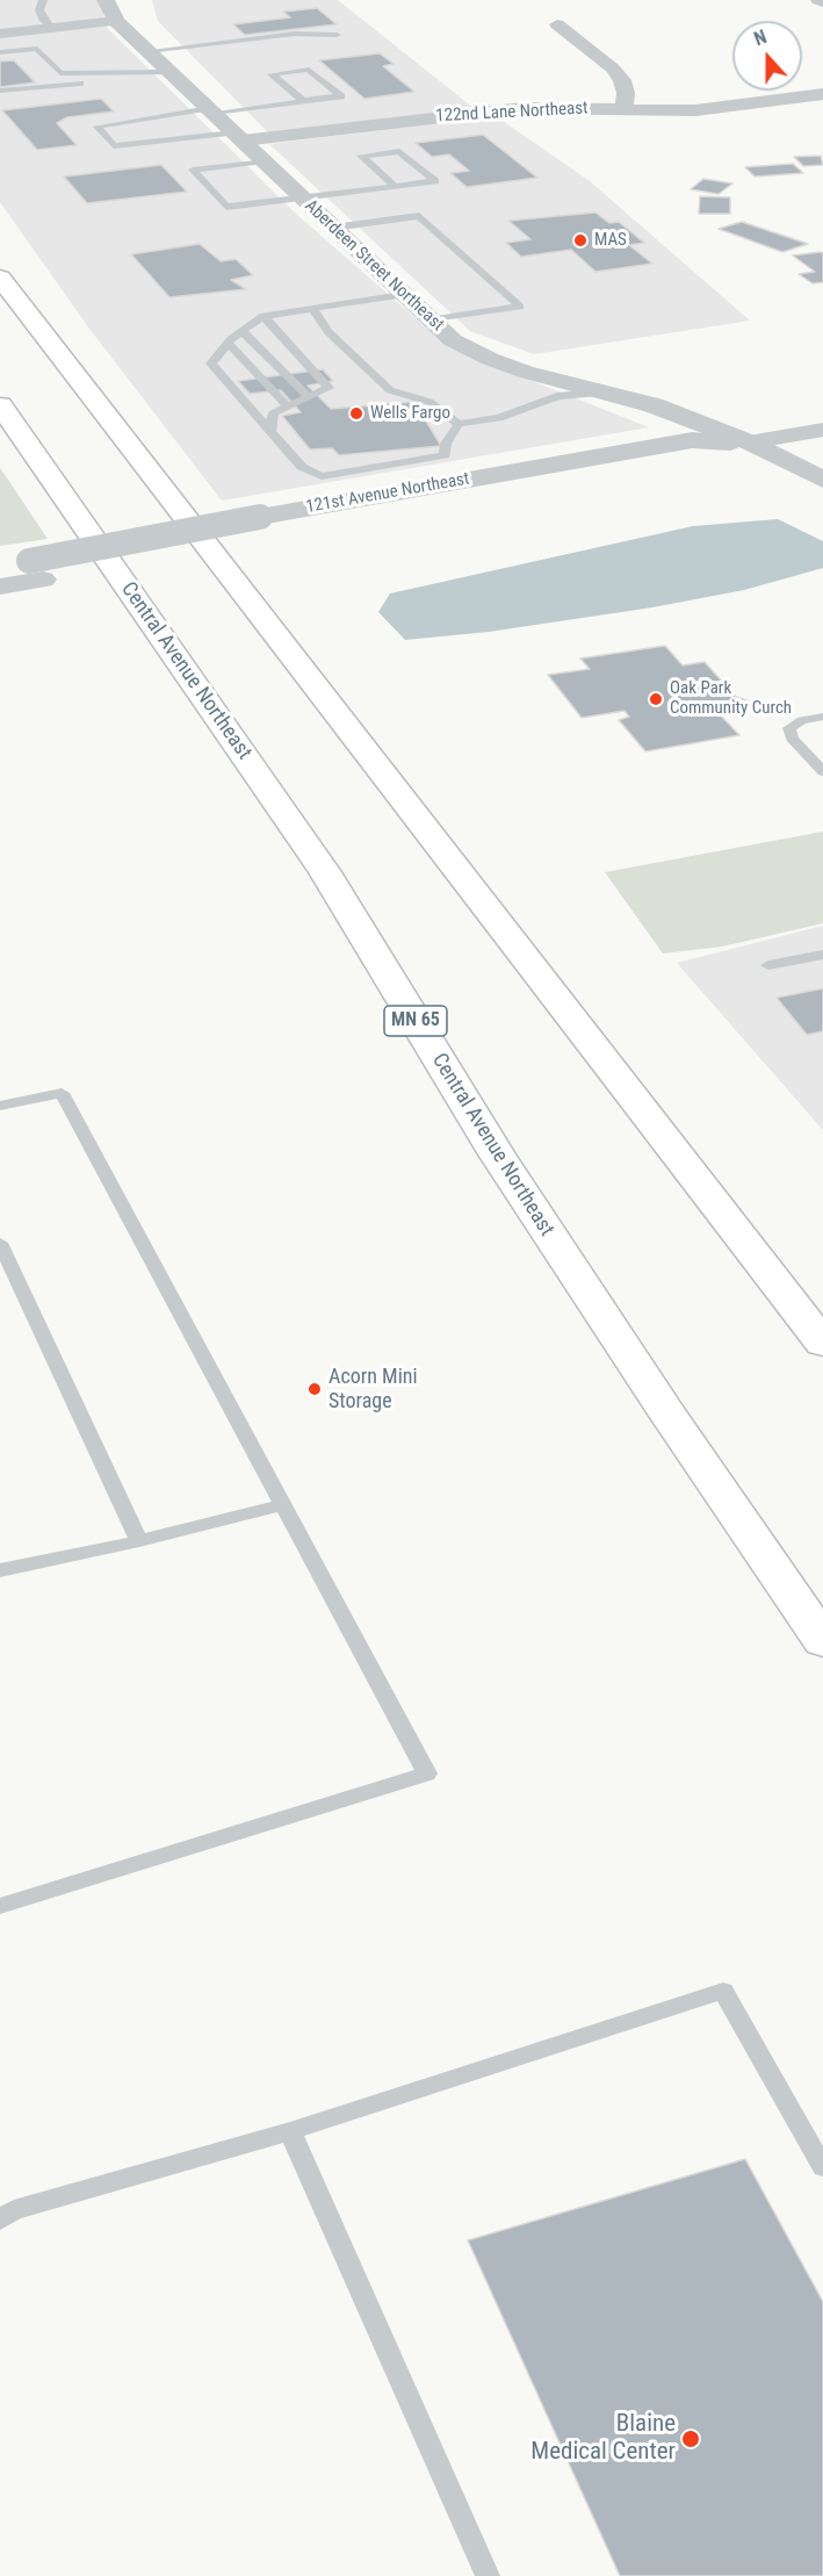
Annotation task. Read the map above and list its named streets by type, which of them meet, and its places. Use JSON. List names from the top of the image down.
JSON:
{
  "streets": {
    "highway": ["Central Avenue Northeast", "MN 65"],
    "street": ["122nd Lane Northeast", "Aberdeen Street Northeast", "121st Avenue Northeast"]
  },
  "crossings": [
    ["122nd Lane Northeast", "Aberdeen Street Northeast"],
    ["Aberdeen Street Northeast", "121st Avenue Northeast"]
  ],
  "places": [
    "MAS",
    "Wells Fargo",
    "Oak Park Community Curch",
    "Acorn Mini Storage",
    "Blaine Medical Center"
  ],
  "north": "top"
}
